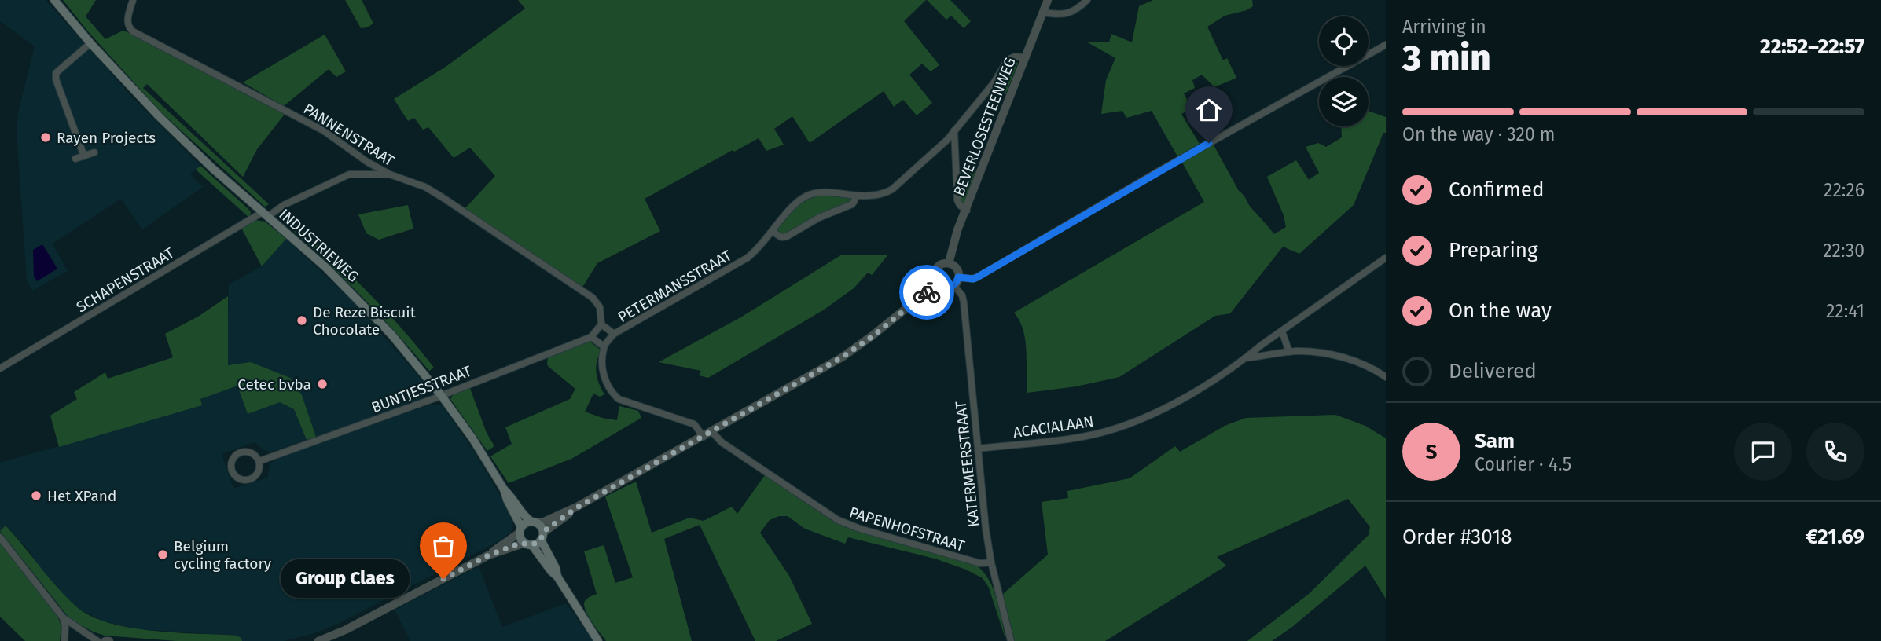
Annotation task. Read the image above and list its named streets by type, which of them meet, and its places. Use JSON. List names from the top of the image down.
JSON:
{
  "streets": {
    "main road": ["INDUSTRIEWEG"],
    "street": [
      "BEVERLOSESTEENWEG",
      "PANNENSTRAAT",
      "SCHAPENSTRAAT",
      "PETERMANSSTRAAT",
      "BUNTJESSTRAAT",
      "ACACIALAAN",
      "KATERMEERSTRAAT",
      "PAPENHOFSTRAAT"
    ]
  },
  "crossings": [
    ["BEVERLOSESTEENWEG", "INDUSTRIEWEG"],
    ["BEVERLOSESTEENWEG", "PETERMANSSTRAAT"],
    ["BEVERLOSESTEENWEG", "KATERMEERSTRAAT"],
    ["BEVERLOSESTEENWEG", "PAPENHOFSTRAAT"],
    ["PANNENSTRAAT", "SCHAPENSTRAAT"],
    ["PANNENSTRAAT", "BUNTJESSTRAAT"],
    ["INDUSTRIEWEG", "SCHAPENSTRAAT"],
    ["INDUSTRIEWEG", "BUNTJESSTRAAT"],
    ["ACACIALAAN", "KATERMEERSTRAAT"],
    ["KATERMEERSTRAAT", "PAPENHOFSTRAAT"]
  ],
  "places": [
    "Rayen Projects",
    "De Reze Biscuit Chocolate",
    "Cetec bvba",
    "Het XPand",
    "Belgium cycling factory",
    "Group Claes"
  ],
  "page": {
    "heading": ["3 min", "Arriving in", "22:52–22:57"],
    "panel": [
      "Sam",
      "Courier · 4.5",
      "Order #3018",
      "€21.69"
    ],
    "bar": "On the way · 320 m",
    "list": [
      ["Confirmed", "22:26"],
      ["Preparing", "22:30"],
      ["On the way", "22:41"],
      "Delivered"
    ],
    "round": "S",
    "bubble": "Group Claes"
  }
}
